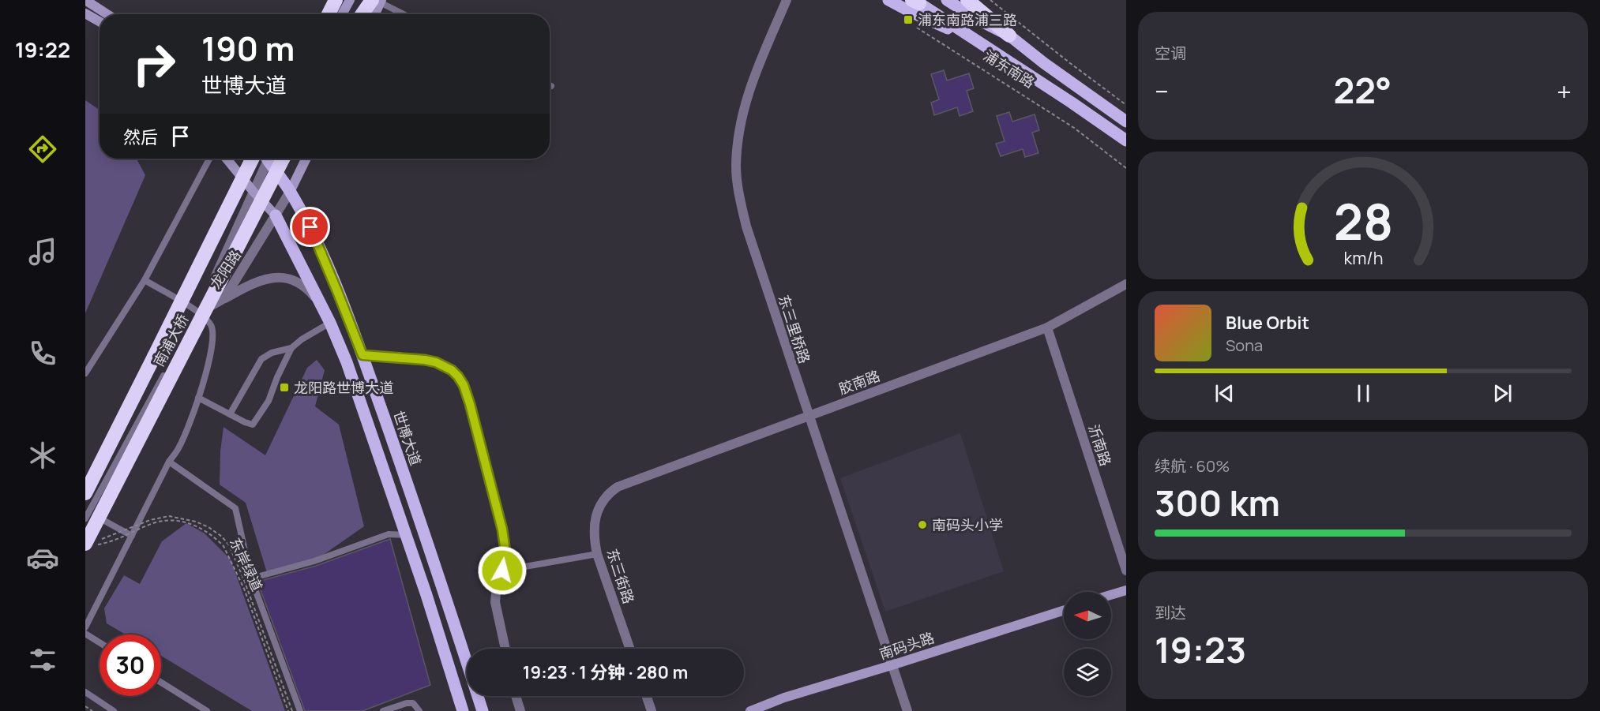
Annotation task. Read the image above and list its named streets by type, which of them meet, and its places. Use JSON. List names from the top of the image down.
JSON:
{
  "streets": {
    "highway": ["南浦大桥"],
    "main road": ["浦东南路", "世博大道"],
    "street": [
      "龙阳路",
      "东三里桥路",
      "胶南路",
      "沂南路",
      "东三街路",
      "南码头路"
    ],
    "path": ["东岸绿道"]
  },
  "crossings": [
    ["龙阳路", "世博大道"],
    ["东三里桥路", "胶南路"],
    ["东三里桥路", "南码头路"],
    ["南浦大桥", "东岸绿道"],
    ["胶南路", "沂南路"],
    ["胶南路", "东三街路"]
  ],
  "places": {
    "transit": ["浦东南路浦三路", "龙阳路世博大道"],
    "other": ["南码头小学"]
  },
  "north": "left",
  "page": {
    "tabs": "19:22",
    "tile": [
      "空调",
      ["续航 · 60%", "300 km"],
      ["到达", "19:23"]
    ],
    "turn": ["190 m", "世博大道"],
    "heat": ["−", "22°", "+"],
    "then": "然后",
    "song": ["Blue Orbit", "Sona"],
    "limit": "30",
    "trip": "19:23 · 1 分钟 · 280 m",
    "gauge": ["28", "km/h"]
  }
}
